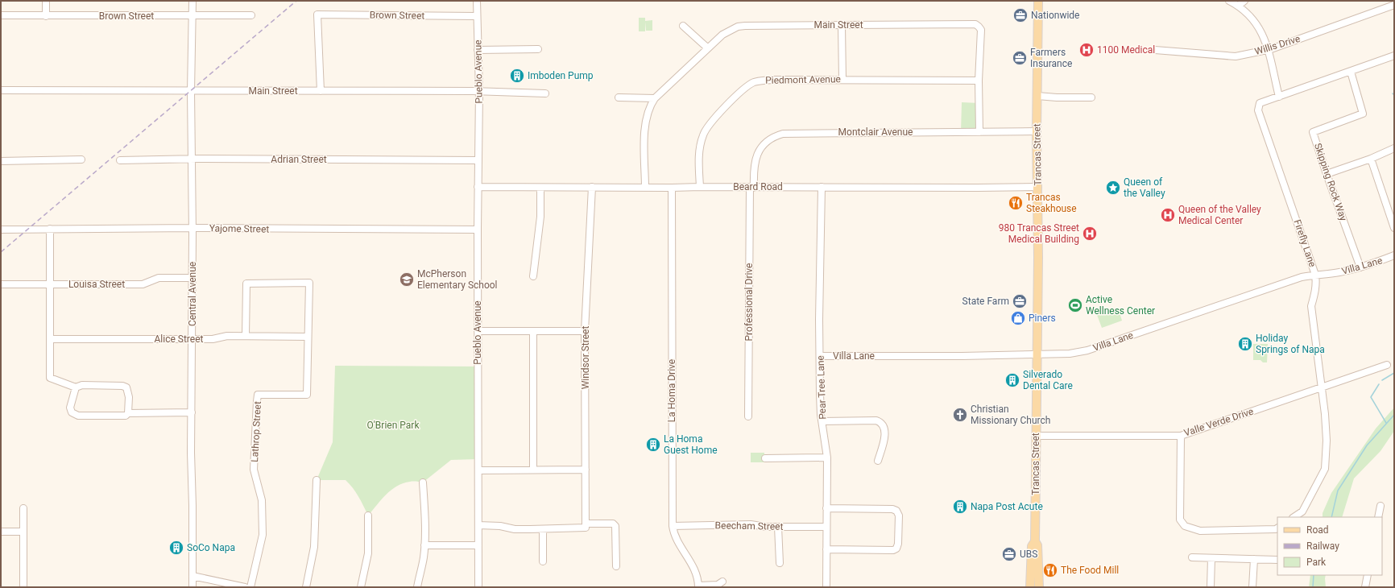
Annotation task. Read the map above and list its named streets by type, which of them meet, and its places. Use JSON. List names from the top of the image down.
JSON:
{
  "streets": {
    "main road": ["Trancas Street"],
    "street": [
      "Brown Street",
      "Main Street",
      "Willis Drive",
      "Pueblo Avenue",
      "Piedmont Avenue",
      "Montclair Avenue",
      "Adrian Street",
      "Skipping Rock Way",
      "Beard Road",
      "Yajome Street",
      "Firefly Lane",
      "Villa Lane",
      "Louisa Street",
      "Central Avenue",
      "Professional Drive",
      "Alice Street",
      "Windsor Street",
      "Pear Tree Lane",
      "La Homa Drive",
      "Valle Verde Drive",
      "Lathrop Street",
      "Beecham Street"
    ]
  },
  "crossings": [
    ["Brown Street", "Main Street"],
    ["Brown Street", "Pueblo Avenue"],
    ["Brown Street", "Central Avenue"],
    ["Main Street", "Pueblo Avenue"],
    ["Main Street", "Piedmont Avenue"],
    ["Main Street", "Montclair Avenue"],
    ["Main Street", "Central Avenue"],
    ["Pueblo Avenue", "Adrian Street"],
    ["Pueblo Avenue", "Beard Road"],
    ["Pueblo Avenue", "Yajome Street"],
    ["Piedmont Avenue", "Beard Road"],
    ["Montclair Avenue", "Trancas Street"],
    ["Montclair Avenue", "Beard Road"],
    ["Montclair Avenue", "Professional Drive"],
    ["Trancas Street", "Beard Road"],
    ["Trancas Street", "Villa Lane"],
    ["Trancas Street", "Valle Verde Drive"],
    ["Adrian Street", "Central Avenue"],
    ["Skipping Rock Way", "Villa Lane"],
    ["Beard Road", "Professional Drive"],
    ["Beard Road", "Windsor Street"],
    ["Beard Road", "Pear Tree Lane"],
    ["Beard Road", "La Homa Drive"],
    ["Yajome Street", "Central Avenue"],
    ["Firefly Lane", "Villa Lane"],
    ["Firefly Lane", "Valle Verde Drive"],
    ["Villa Lane", "Pear Tree Lane"],
    ["Louisa Street", "Central Avenue"],
    ["Central Avenue", "Alice Street"],
    ["Alice Street", "Lathrop Street"],
    ["Pear Tree Lane", "Beecham Street"],
    ["La Homa Drive", "Beecham Street"]
  ],
  "parks": ["O'Brien Park"],
  "places": {
    "office": [
      "Nationwide",
      "Farmers Insurance",
      "State Farm",
      "UBS"
    ],
    "hospital": ["1100 Medical", "Queen of the Valley Medical Center", "980 Trancas Street Medical Building"],
    "building": [
      "Imboden Pump",
      "Holiday Springs of Napa",
      "Silverado Dental Care",
      "La Homa Guest Home",
      "Napa Post Acute",
      "SoCo Napa"
    ],
    "place": ["Queen of the Valley"],
    "restaurant": ["Trancas Steakhouse", "The Food Mill"],
    "school or university": ["McPherson Elementary School"],
    "sports": ["Active Wellness Center"],
    "shop": ["Piners"],
    "church": ["Christian Missionary Church"]
  },
  "legend": ["Road", "Railway", "Park"]
}
